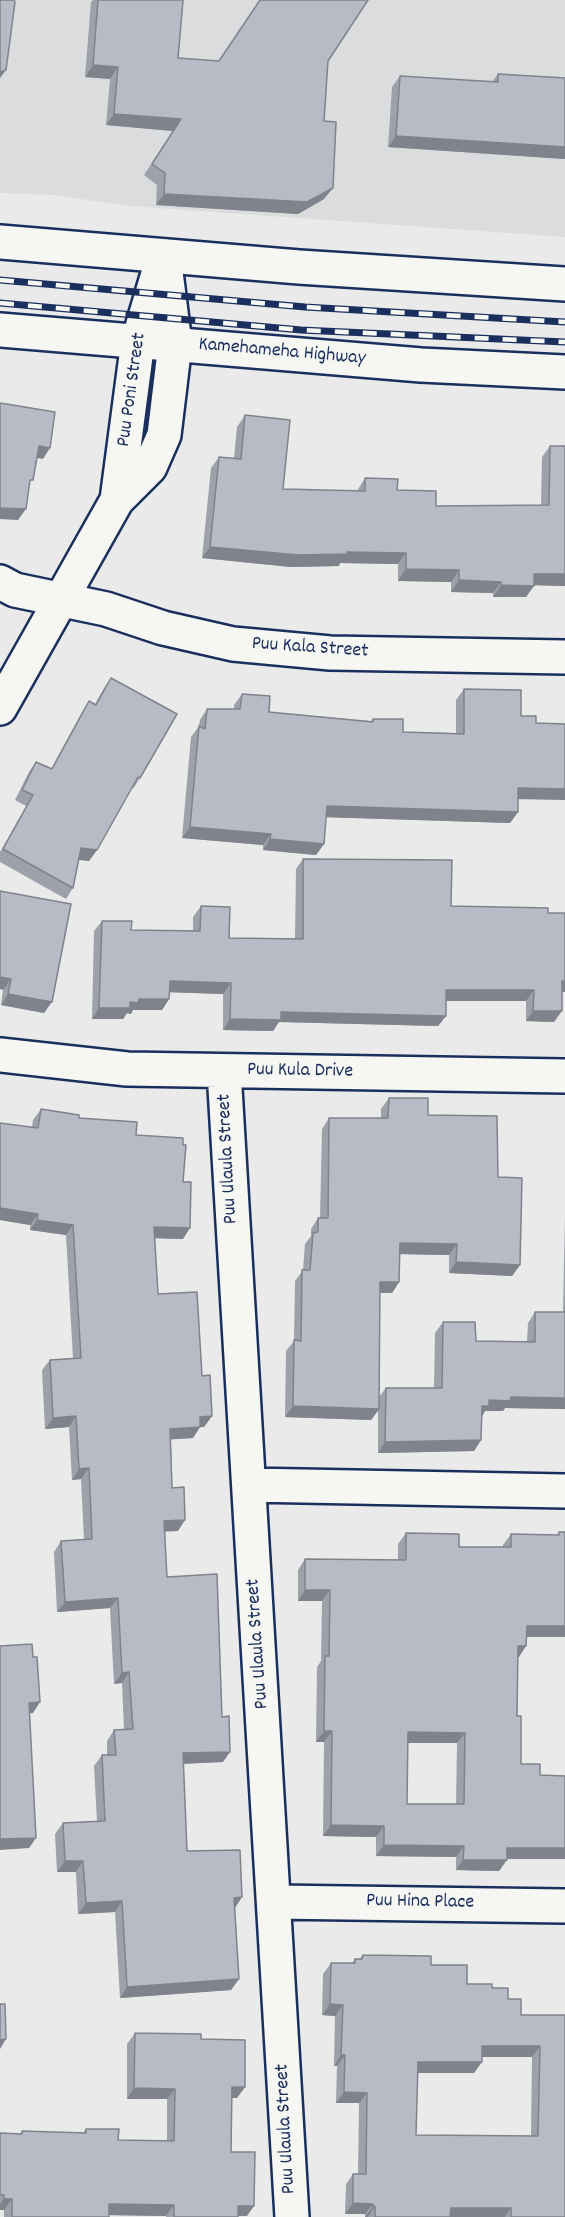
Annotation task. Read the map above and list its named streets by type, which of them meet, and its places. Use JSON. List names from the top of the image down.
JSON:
{
  "streets": {
    "street": [
      "Kamehameha Highway",
      "Puu Poni Street",
      "Puu Kala Street",
      "Puu Kula Drive",
      "Puu Ulaula Street",
      "Puu Hina Place"
    ]
  },
  "crossings": [
    ["Kamehameha Highway", "Puu Poni Street"],
    ["Puu Poni Street", "Puu Kala Street"],
    ["Puu Kula Drive", "Puu Ulaula Street"],
    ["Puu Ulaula Street", "Puu Hina Place"]
  ]
}
